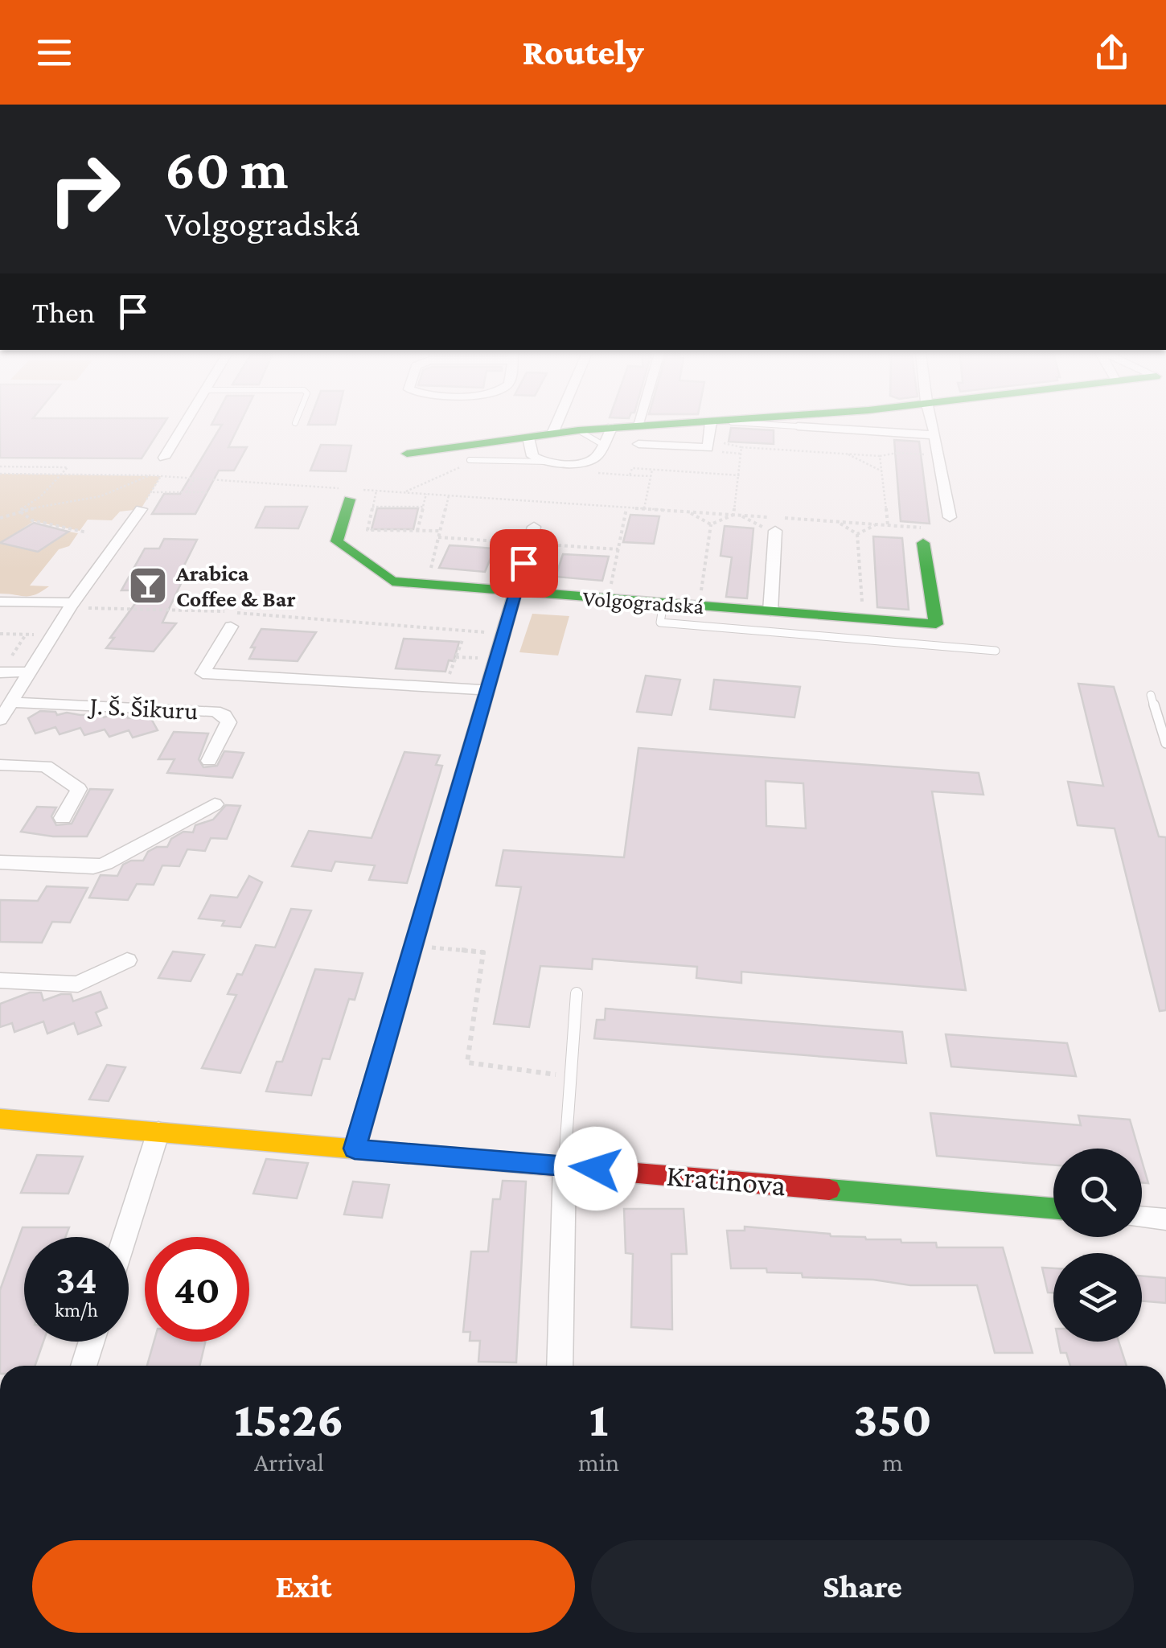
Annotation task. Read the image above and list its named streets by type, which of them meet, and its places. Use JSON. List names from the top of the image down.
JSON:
{
  "streets": {
    "street": ["Volgogradská", "J. Š. Šikuru", "Kratinova"]
  },
  "places": {
    "bar": ["Arabica Coffee & Bar"]
  },
  "page": {
    "header": "Routely",
    "turn": ["60 m", "Volgogradská"],
    "then": "Then",
    "speed": "34 km/h",
    "limit": "40",
    "eta": [
      "15:26",
      "Arrival",
      "1",
      "min",
      "350",
      "m"
    ],
    "buttons": ["Exit", "Share"]
  }
}
